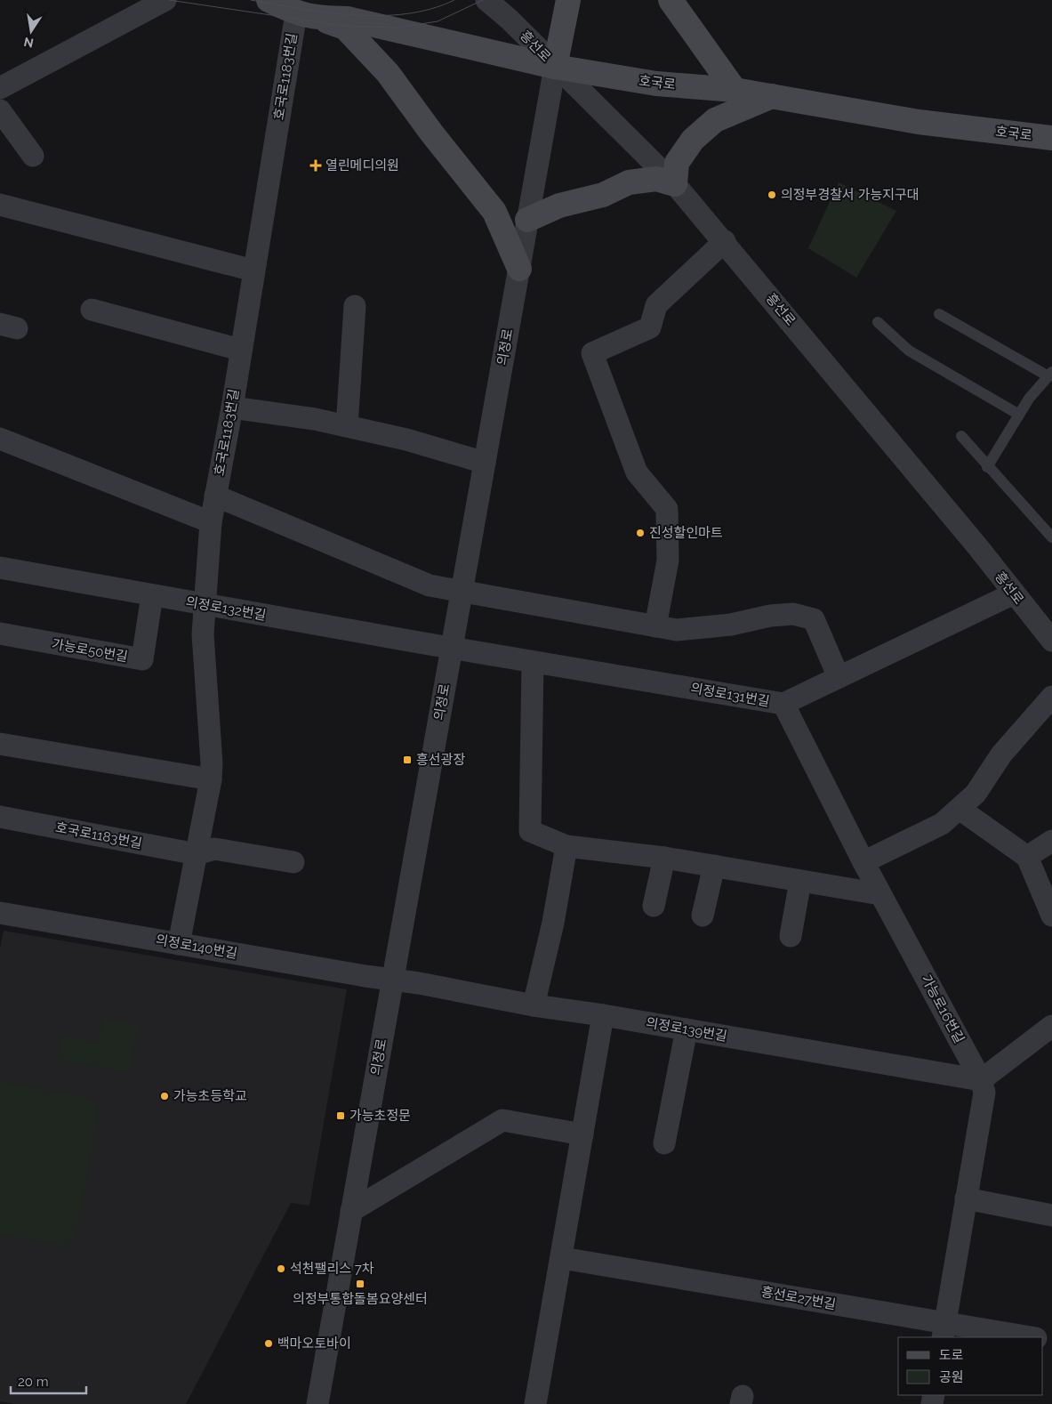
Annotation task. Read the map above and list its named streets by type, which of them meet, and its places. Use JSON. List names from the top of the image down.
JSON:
{
  "streets": {
    "street": [
      "흥선로",
      "호국로1183번길",
      "호국로",
      "의정로",
      "의정로132번길",
      "가능로50번길",
      "의정로131번길",
      "의정로140번길",
      "가능로16번길",
      "의정로139번길",
      "흥선로27번길"
    ]
  },
  "crossings": [
    ["흥선로", "호국로"],
    ["흥선로", "의정로"],
    ["흥선로", "의정로131번길"],
    ["호국로1183번길", "호국로"],
    ["호국로1183번길", "의정로132번길"],
    ["호국로1183번길", "의정로140번길"],
    ["호국로", "의정로"],
    ["의정로", "의정로132번길"],
    ["의정로", "의정로131번길"],
    ["의정로", "의정로140번길"],
    ["의정로", "의정로139번길"],
    ["의정로132번길", "가능로50번길"],
    ["의정로132번길", "의정로131번길"],
    ["의정로131번길", "가능로16번길"],
    ["의정로140번길", "의정로139번길"],
    ["가능로16번길", "의정로139번길"],
    ["가능로16번길", "흥선로27번길"]
  ],
  "places": {
    "health": ["열린메디의원"],
    "other": [
      "의정부경찰서 가능지구대",
      "진성할인마트",
      "가능초등학교",
      "석천팰리스 7차",
      "백마오토바이"
    ],
    "transit": ["흥선광장", "가능초정문", "의정부통합돌봄요양센터"]
  },
  "legend": ["도로", "공원"],
  "scale_bar": "20 m",
  "north": "bottom"
}
